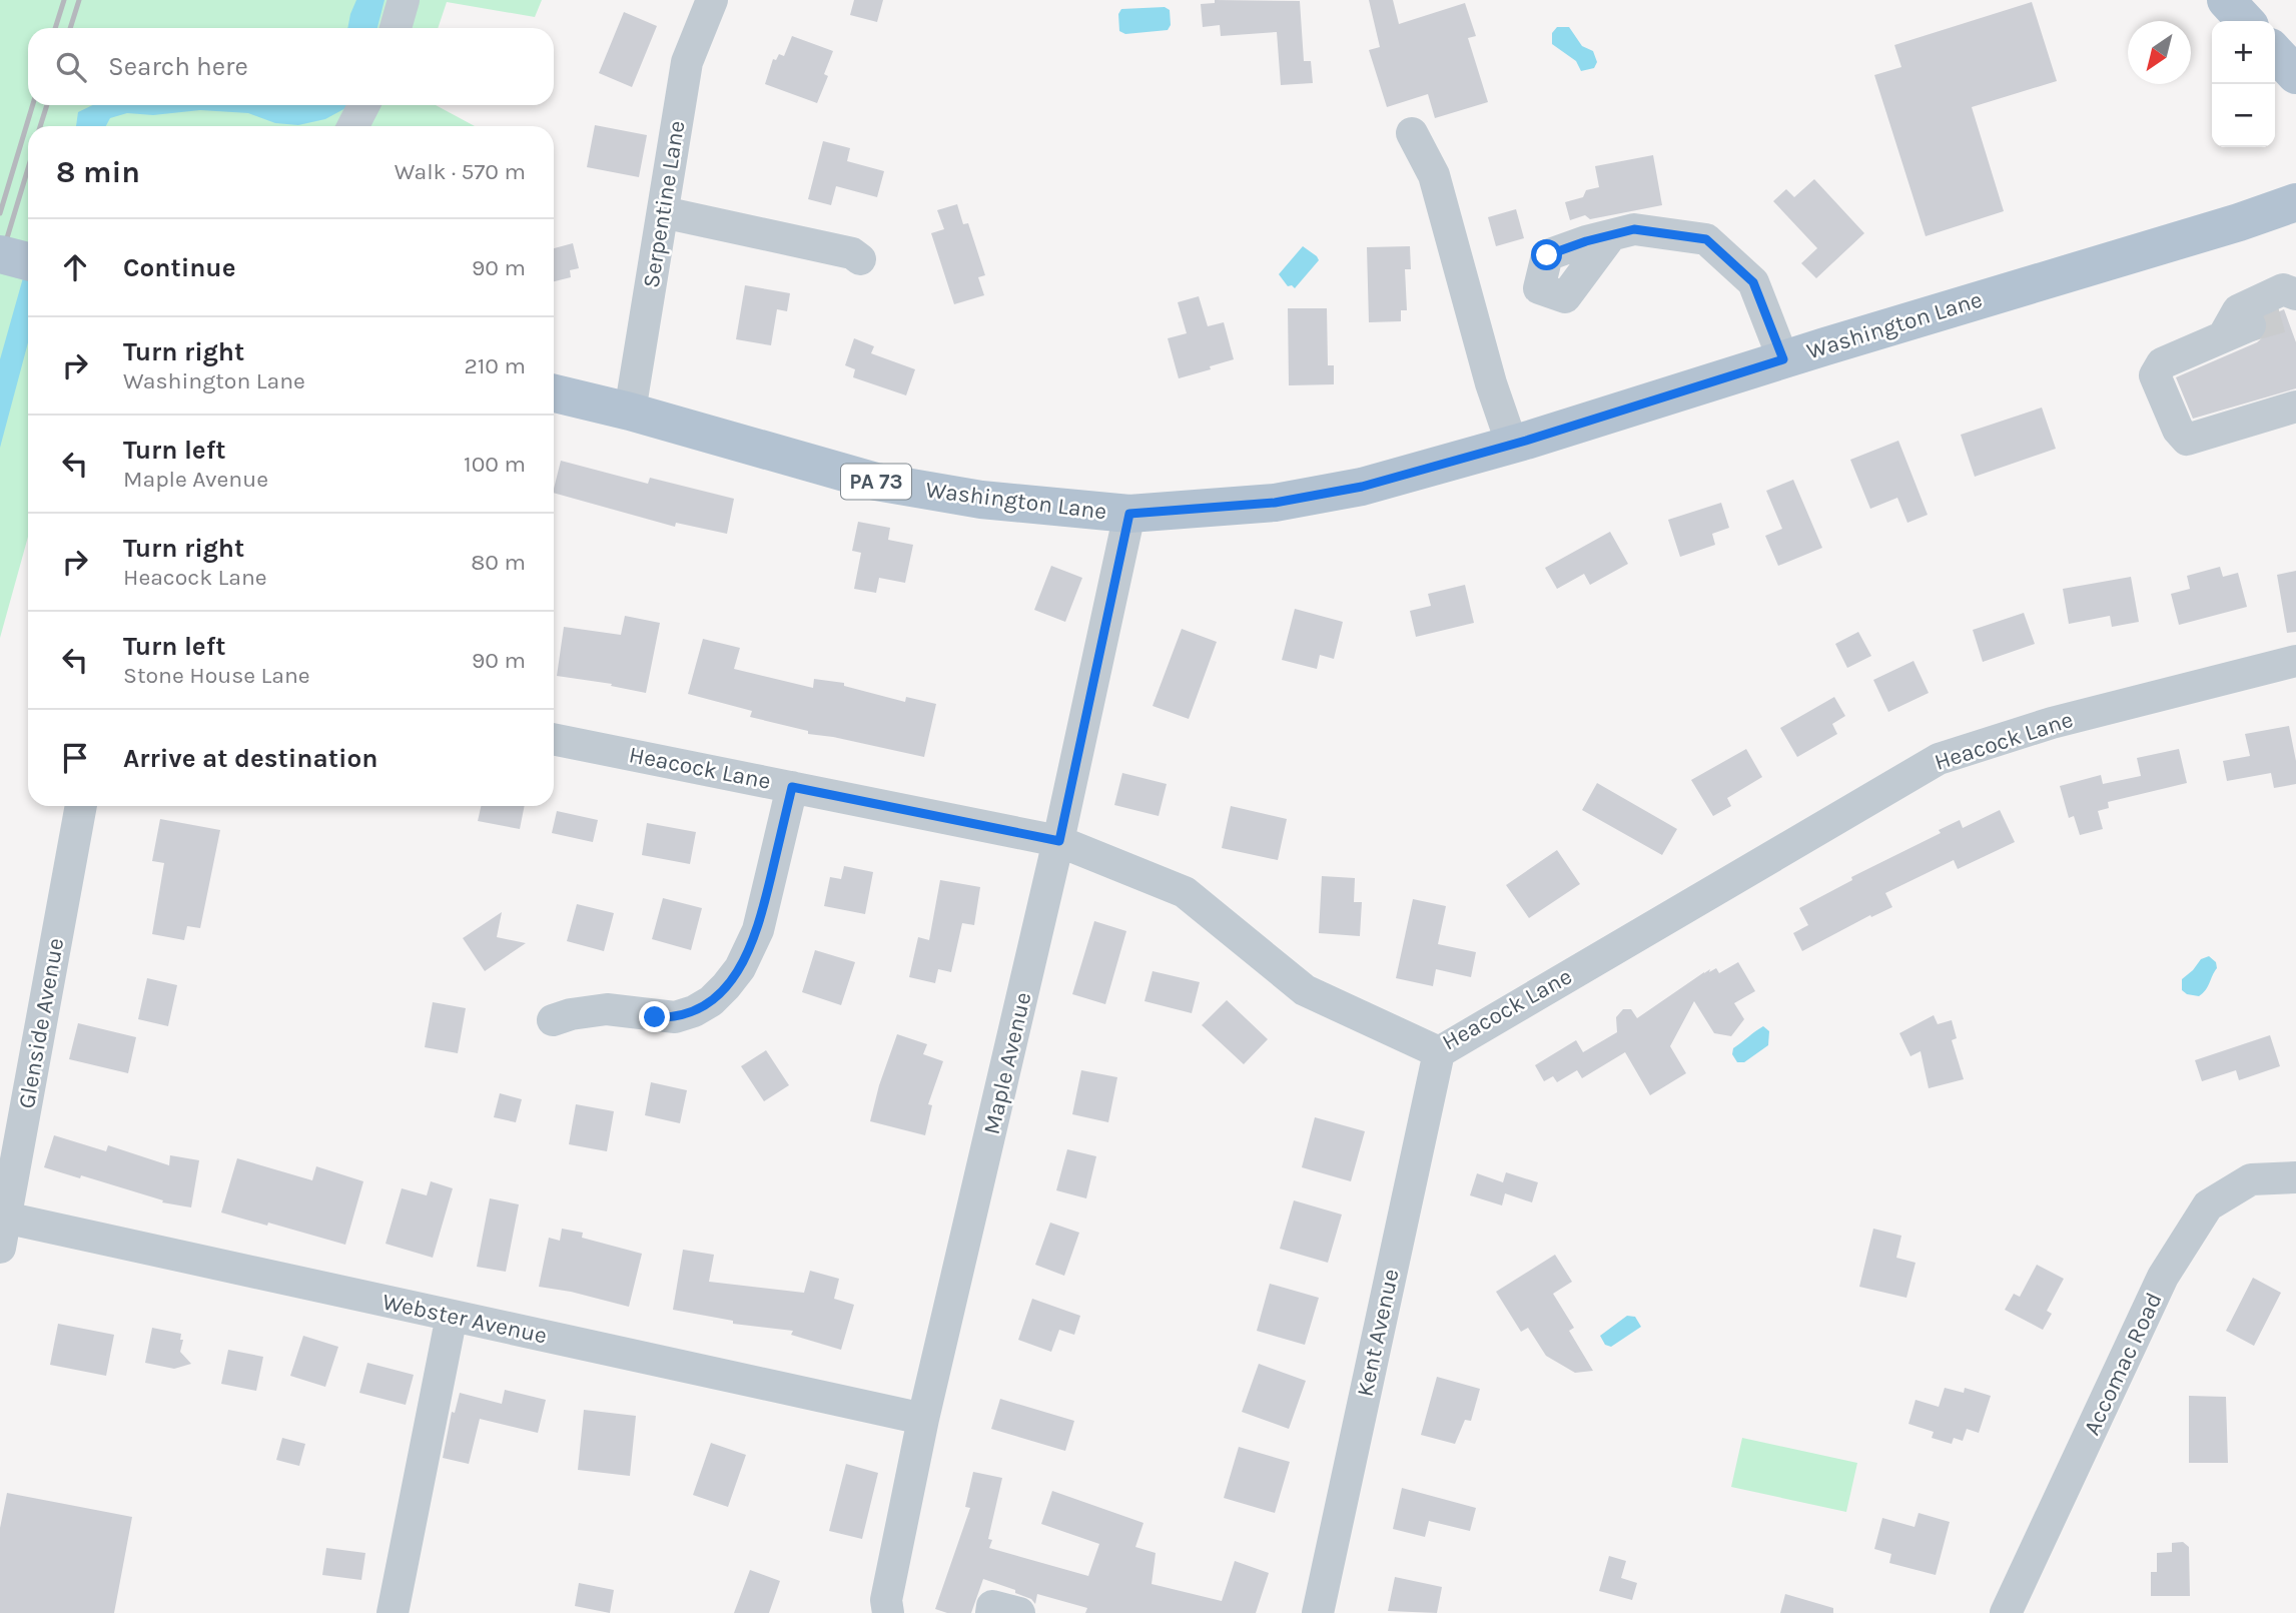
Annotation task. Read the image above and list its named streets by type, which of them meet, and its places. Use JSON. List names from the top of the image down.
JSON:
{
  "streets": {
    "main road": ["Washington Lane", "PA 73"],
    "street": [
      "Serpentine Lane",
      "Heacock Lane",
      "Glenside Avenue",
      "Maple Avenue",
      "Webster Avenue",
      "Kent Avenue",
      "Accomac Road"
    ]
  },
  "crossings": [
    ["Serpentine Lane", "Washington Lane"],
    ["Washington Lane", "Maple Avenue"],
    ["Heacock Lane", "Maple Avenue"],
    ["Heacock Lane", "Kent Avenue"],
    ["Glenside Avenue", "Webster Avenue"],
    ["Maple Avenue", "Webster Avenue"]
  ],
  "north": "bottom left",
  "page": {
    "map_buttons": ["+", "−"],
    "search": "Search here",
    "heading": ["8 min", "Walk · 570 m"],
    "list": [
      ["Continue", "90 m"],
      ["Turn right", "Washington Lane", "210 m"],
      ["Turn left", "Maple Avenue", "100 m"],
      ["Turn right", "Heacock Lane", "80 m"],
      ["Turn left", "Stone House Lane", "90 m"],
      "Arrive at destination"
    ]
  }
}
